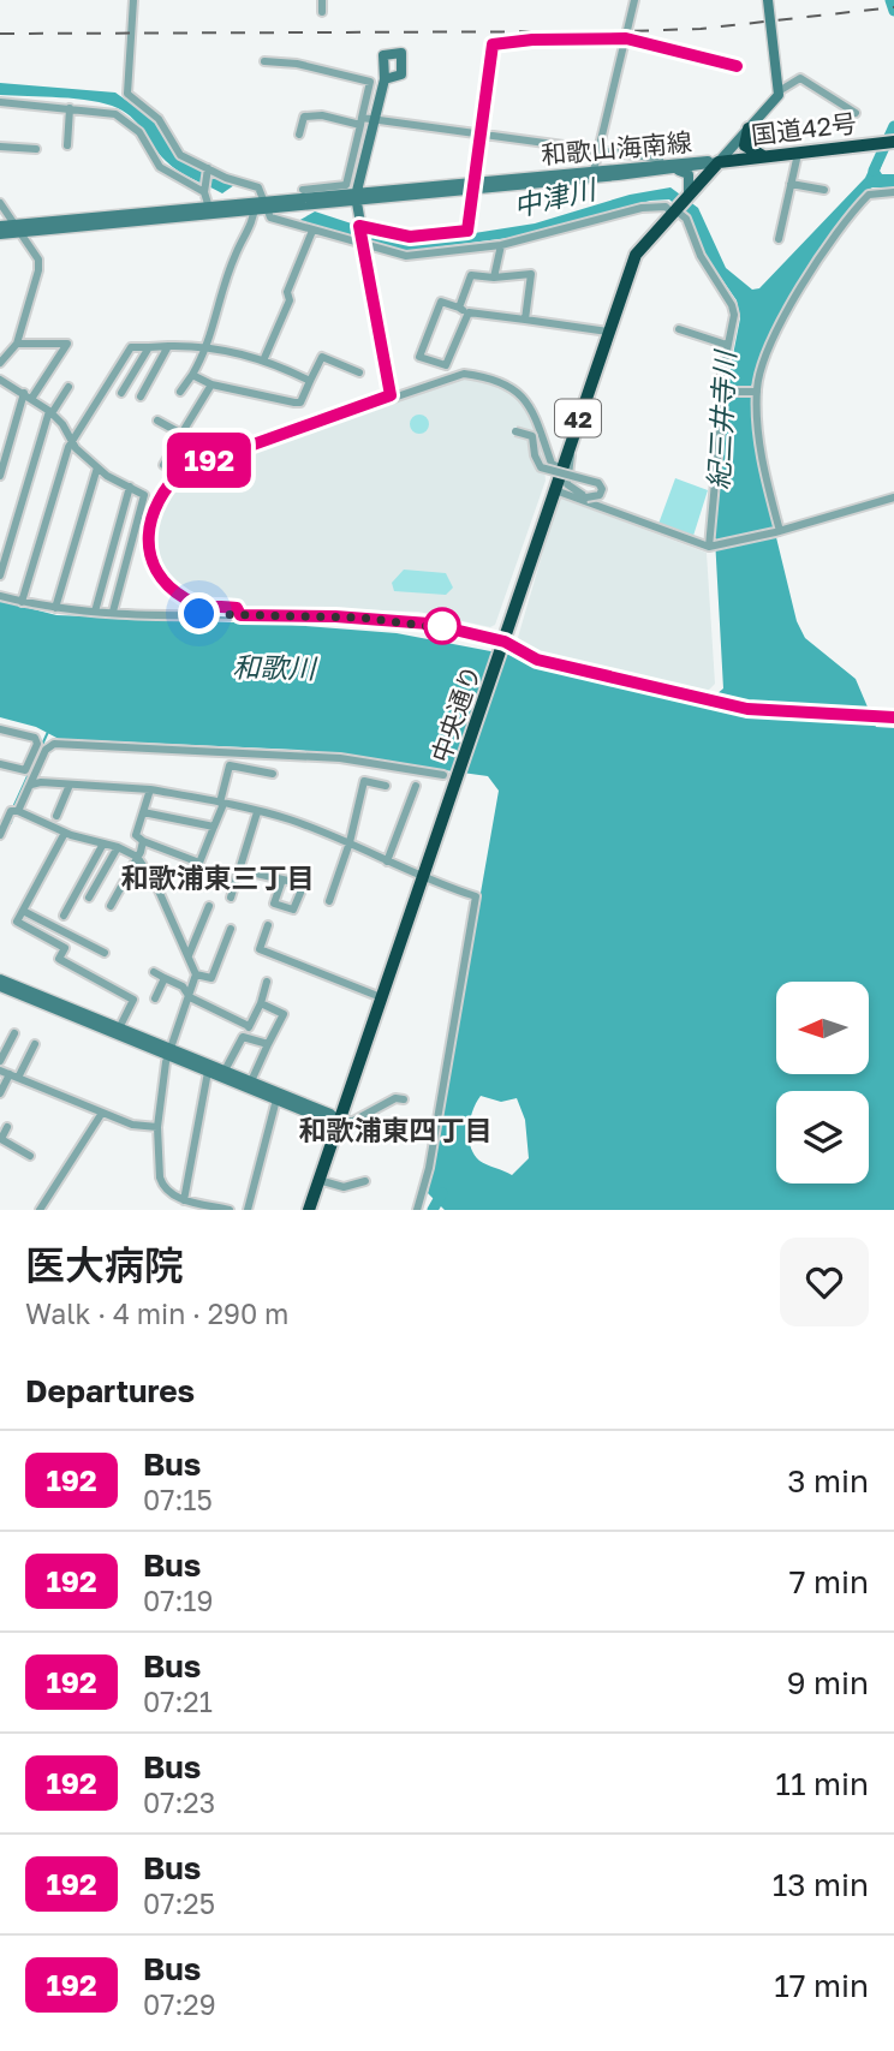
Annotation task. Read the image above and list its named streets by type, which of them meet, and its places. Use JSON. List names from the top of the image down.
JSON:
{
  "streets": {
    "highway": ["国道42号", "42", "中央通り"],
    "street": ["和歌山海南線"]
  },
  "crossings": [
    ["国道42号", "和歌山海南線"],
    ["国道42号", "中央通り"],
    ["和歌山海南線", "中央通り"]
  ],
  "districts": ["和歌浦東三丁目", "和歌浦東四丁目"],
  "water": ["中津川", "紀三井寺川", "和歌川"],
  "lines": ["bus line 192"],
  "north": "left",
  "page": {
    "on_map": "192",
    "heading": [
      ["医大病院", "Walk · 4 min · 290 m"],
      "Departures"
    ],
    "list": [
      {
        "mark": "192",
        "name": "Bus",
        "note": "07:15",
        "value": "3 min"
      },
      {
        "mark": "192",
        "name": "Bus",
        "note": "07:19",
        "value": "7 min"
      },
      {
        "mark": "192",
        "name": "Bus",
        "note": "07:21",
        "value": "9 min"
      },
      {
        "mark": "192",
        "name": "Bus",
        "note": "07:23",
        "value": "11 min"
      },
      {
        "mark": "192",
        "name": "Bus",
        "note": "07:25",
        "value": "13 min"
      },
      {
        "mark": "192",
        "name": "Bus",
        "note": "07:29",
        "value": "17 min"
      }
    ]
  }
}
